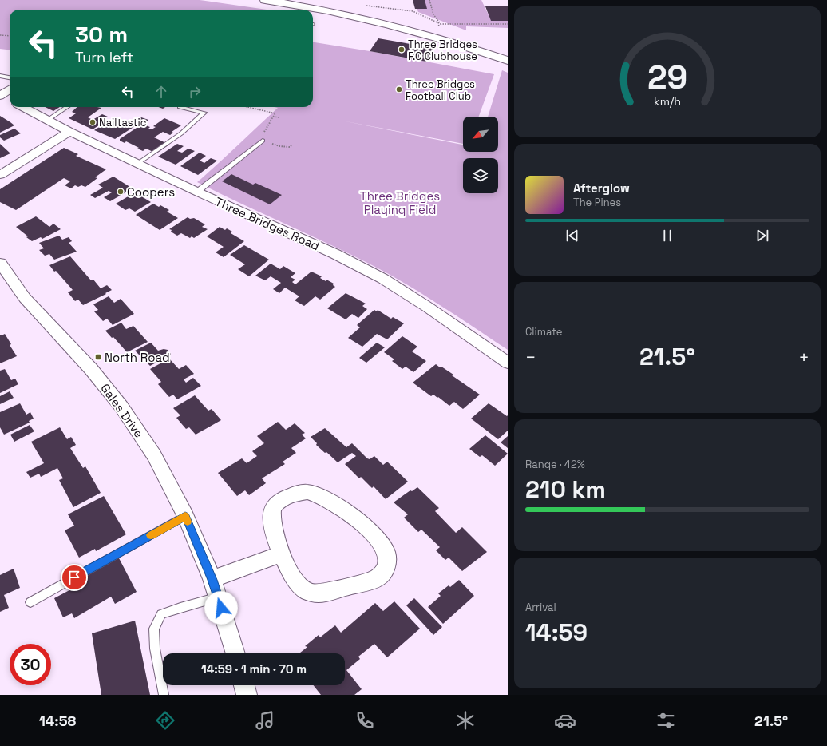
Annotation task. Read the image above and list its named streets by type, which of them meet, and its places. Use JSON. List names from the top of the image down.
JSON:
{
  "streets": {
    "street": ["Three Bridges Road", "Gales Drive"]
  },
  "parks": ["Three Bridges Playing Field"],
  "places": {
    "other": [
      "Three Bridges F.C Clubhouse",
      "Three Bridges Football Club",
      "Nailtastic",
      "Coopers"
    ],
    "transit": ["North Road"]
  },
  "north": "bottom left",
  "page": {
    "turn": ["30 m", "Turn left"],
    "song": ["Afterglow", "The Pines"],
    "tile": [
      "Climate",
      ["Range · 42%", "210 km"],
      ["Arrival", "14:59"]
    ],
    "heat": ["−", "21.5°", "+"],
    "limit": "30",
    "trip": "14:59 · 1 min · 70 m",
    "tabs": ["14:58", "21.5°"],
    "gauge": ["29", "km/h"]
  }
}
